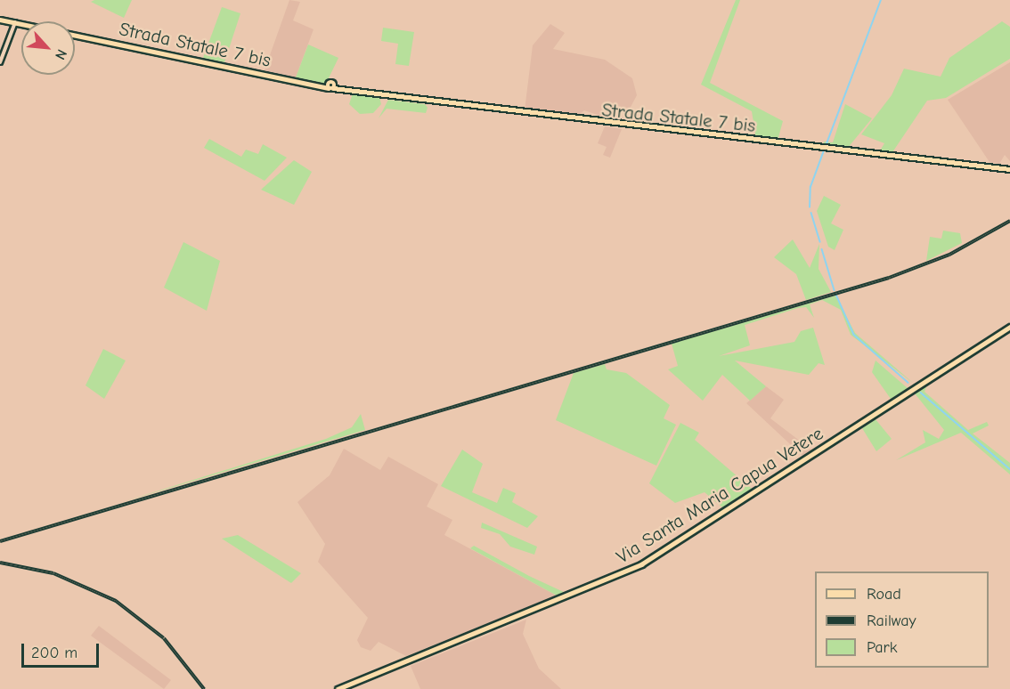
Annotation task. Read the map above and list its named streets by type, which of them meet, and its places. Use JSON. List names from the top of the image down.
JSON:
{
  "streets": {
    "main road": ["Strada Statale 7 bis", "Via Santa Maria Capua Vetere"]
  },
  "legend": ["Road", "Railway", "Park"],
  "scale_bar": "200 m",
  "north": "bottom right"
}
